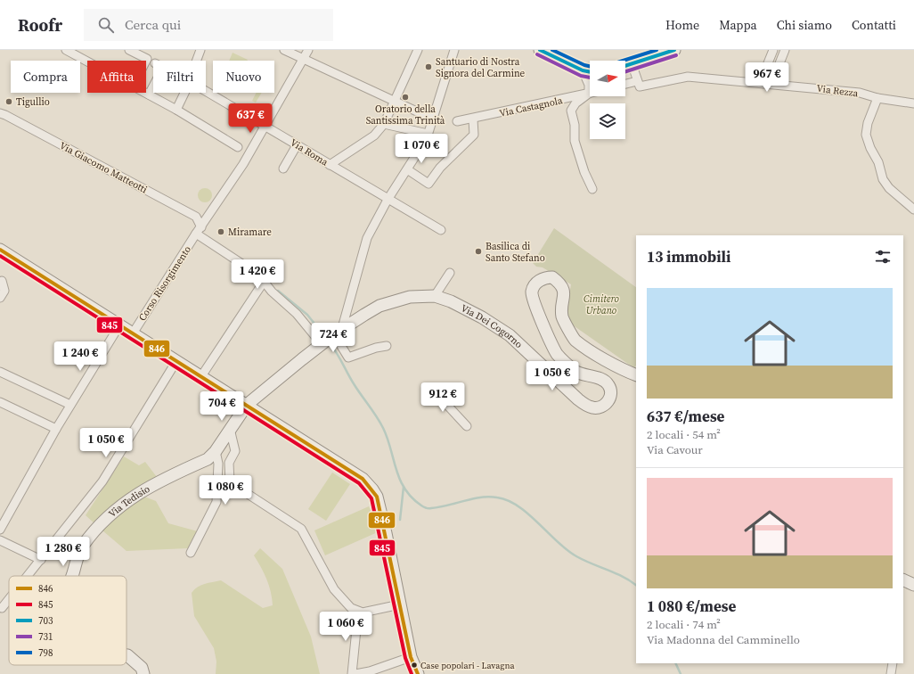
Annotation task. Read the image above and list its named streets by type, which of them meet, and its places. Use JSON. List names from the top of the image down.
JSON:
{
  "streets": {
    "street": [
      "Via Rezza",
      "Via Castagnola",
      "Via Roma",
      "Via Giacomo Matteotti",
      "Corso Risorgimento",
      "Via Dei Cogorno",
      "Via Tedisio"
    ]
  },
  "crossings": [
    ["Via Roma", "Corso Risorgimento"],
    ["Via Giacomo Matteotti", "Corso Risorgimento"],
    ["Via Giacomo Matteotti", "Via Dei Cogorno"],
    ["Via Dei Cogorno", "Via Tedisio"]
  ],
  "parks": ["Cimitero Urbano"],
  "places": [
    "Santuario di Nostra Signora del Carmine",
    "Oratorio della Santissima Trinità",
    "Tigullio",
    "Miramare",
    "Basilica di Santo Stefano",
    "Case popolari - Lavagna"
  ],
  "lines": [
    "transit line 703",
    "transit line 798",
    "transit line 731",
    "transit line 846",
    "transit line 845"
  ],
  "legend": [
    "846",
    "845",
    "703",
    "731",
    "798"
  ],
  "north": "right",
  "page": {
    "header": "Roofr",
    "search": "Cerca qui",
    "nav": [
      "Home",
      "Mappa",
      "Chi siamo",
      "Contatti"
    ],
    "chip": [
      "Compra",
      "Affitta",
      "Filtri",
      "Nuovo"
    ],
    "price": [
      "967 €",
      "637 €",
      "1 070 €",
      "1 420 €",
      "724 €",
      "1 240 €",
      "1 050 €",
      "912 €",
      "704 €",
      "1 050 €",
      "1 080 €",
      "1 280 €",
      "1 060 €"
    ],
    "heading": "13 immobili",
    "list": [
      {
        "name": "637 €/mese",
        "note": "2 locali · 54 m² · Via Cavour"
      },
      {
        "name": "1 080 €/mese",
        "note": "2 locali · 74 m² · Via Madonna del Camminello"
      }
    ]
  }
}
